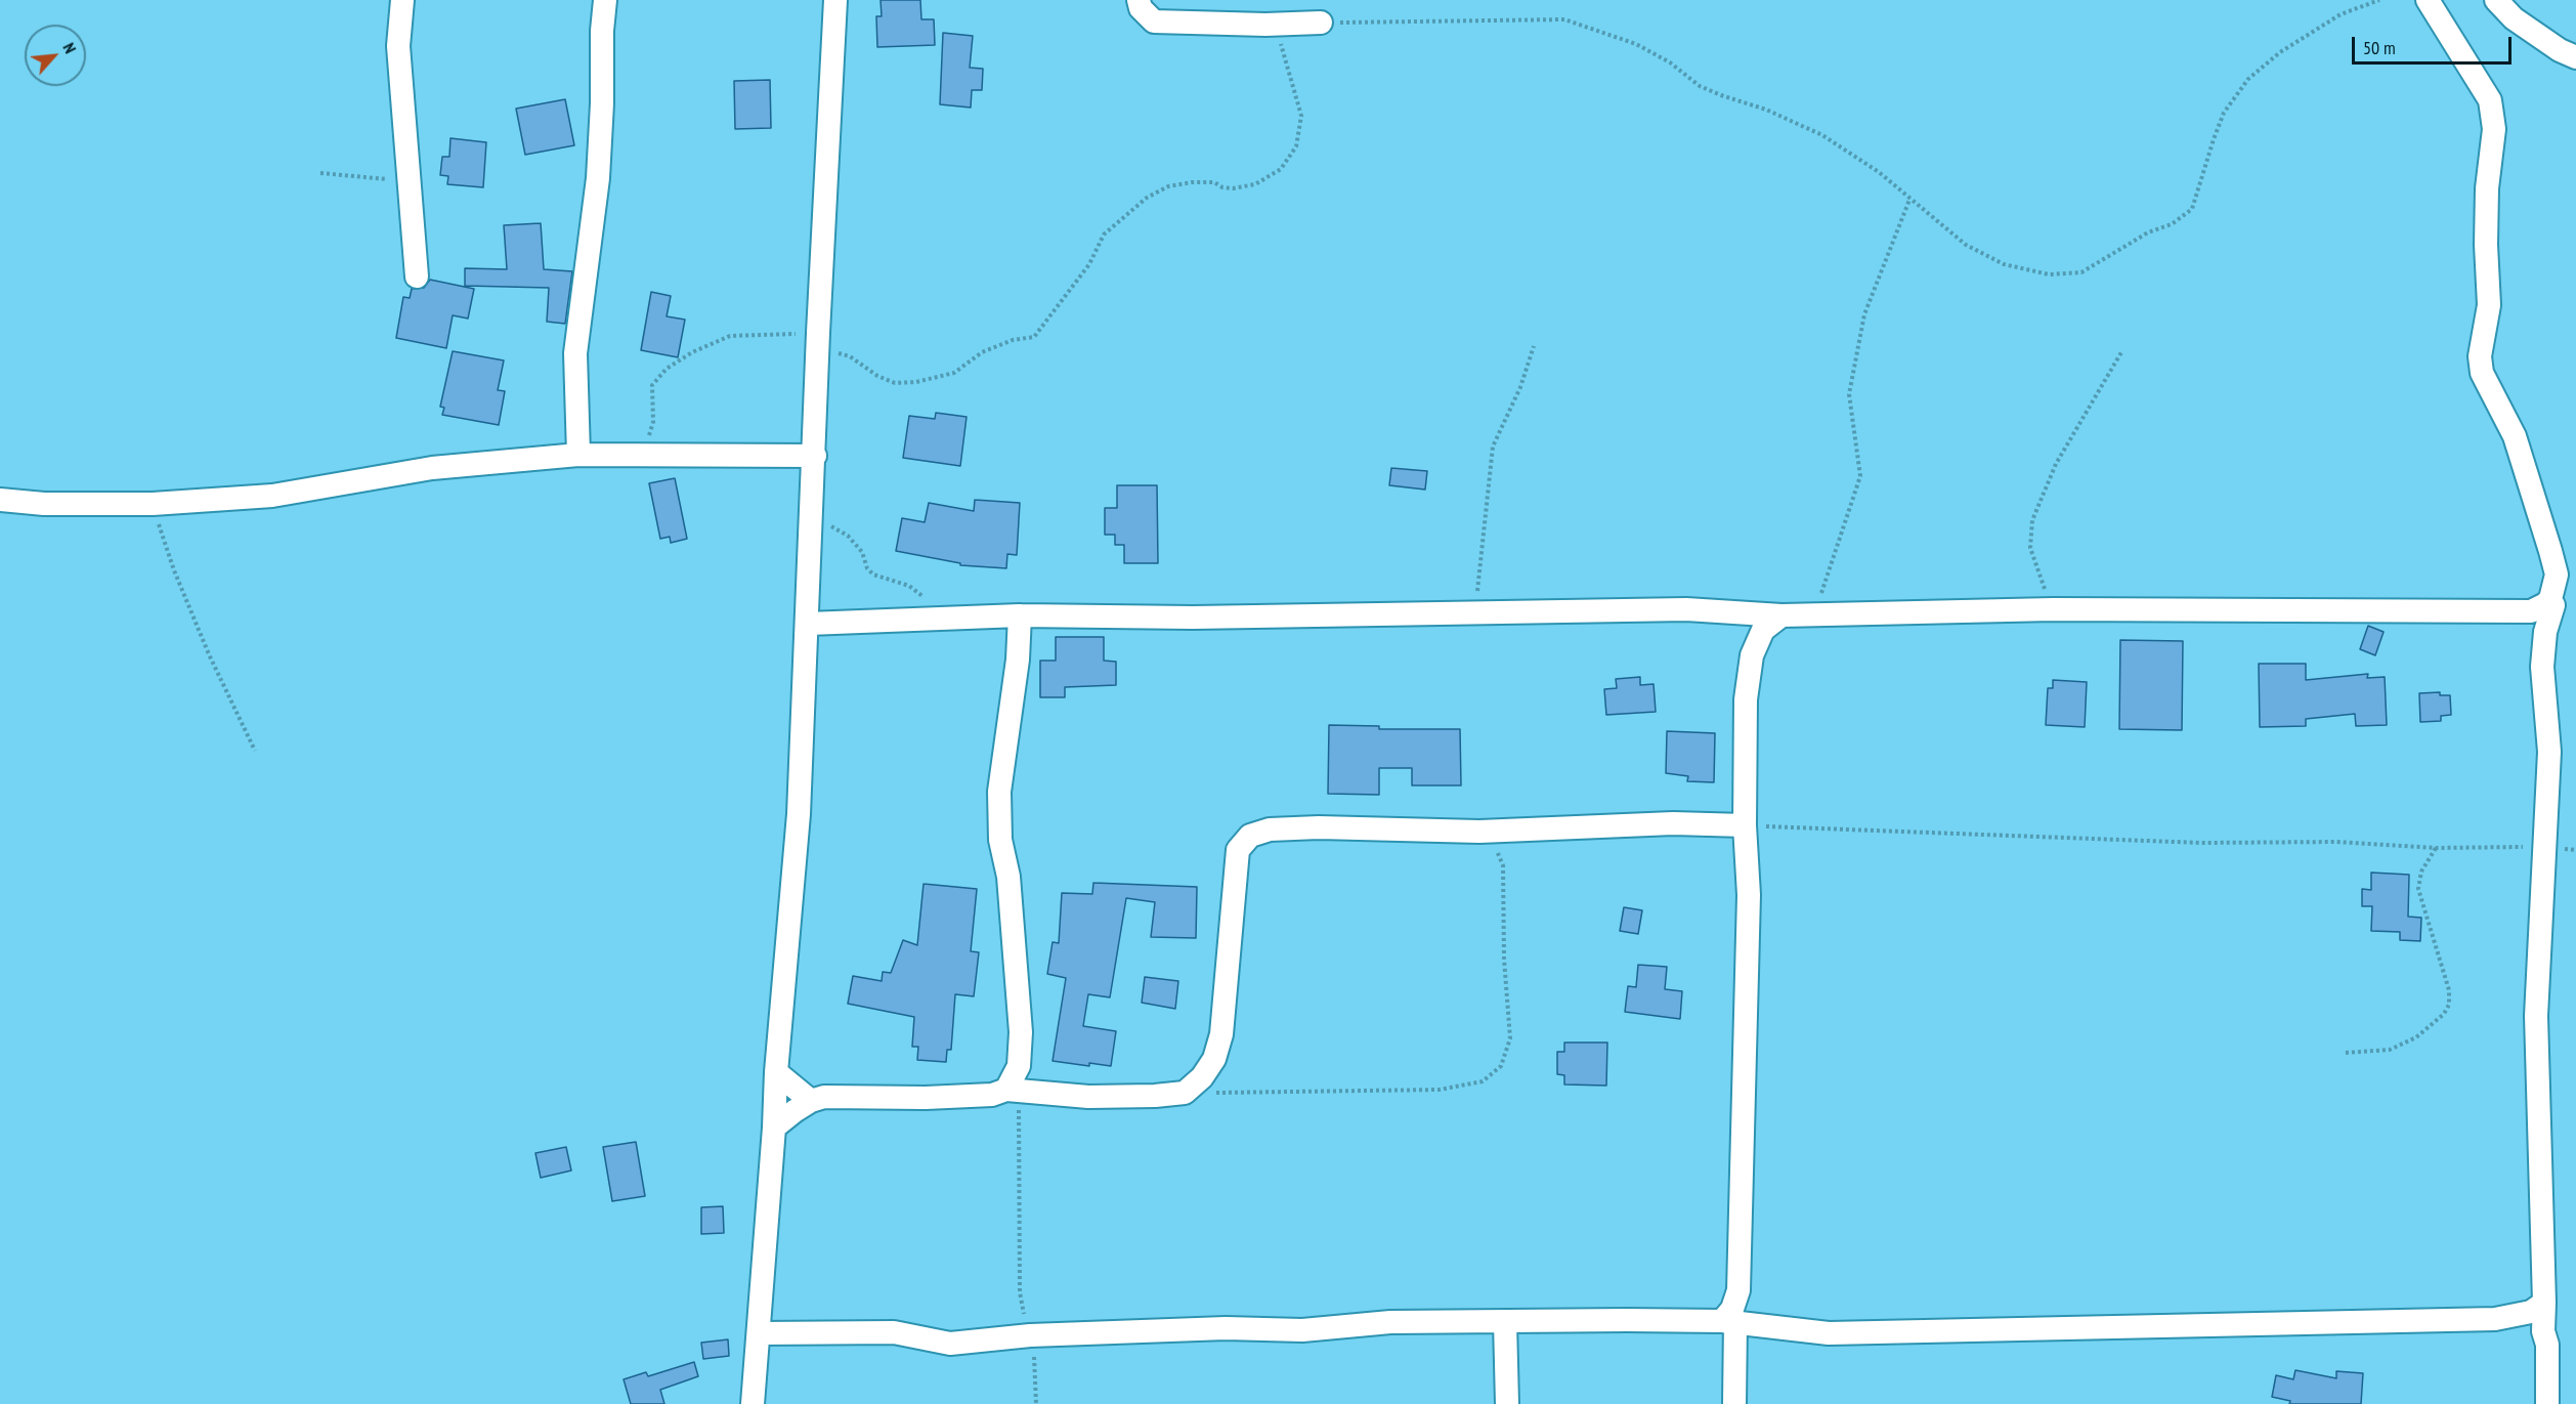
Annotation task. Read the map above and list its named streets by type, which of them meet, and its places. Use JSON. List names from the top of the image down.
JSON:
{
  "scale_bar": "50 m",
  "north": "top right"
}
